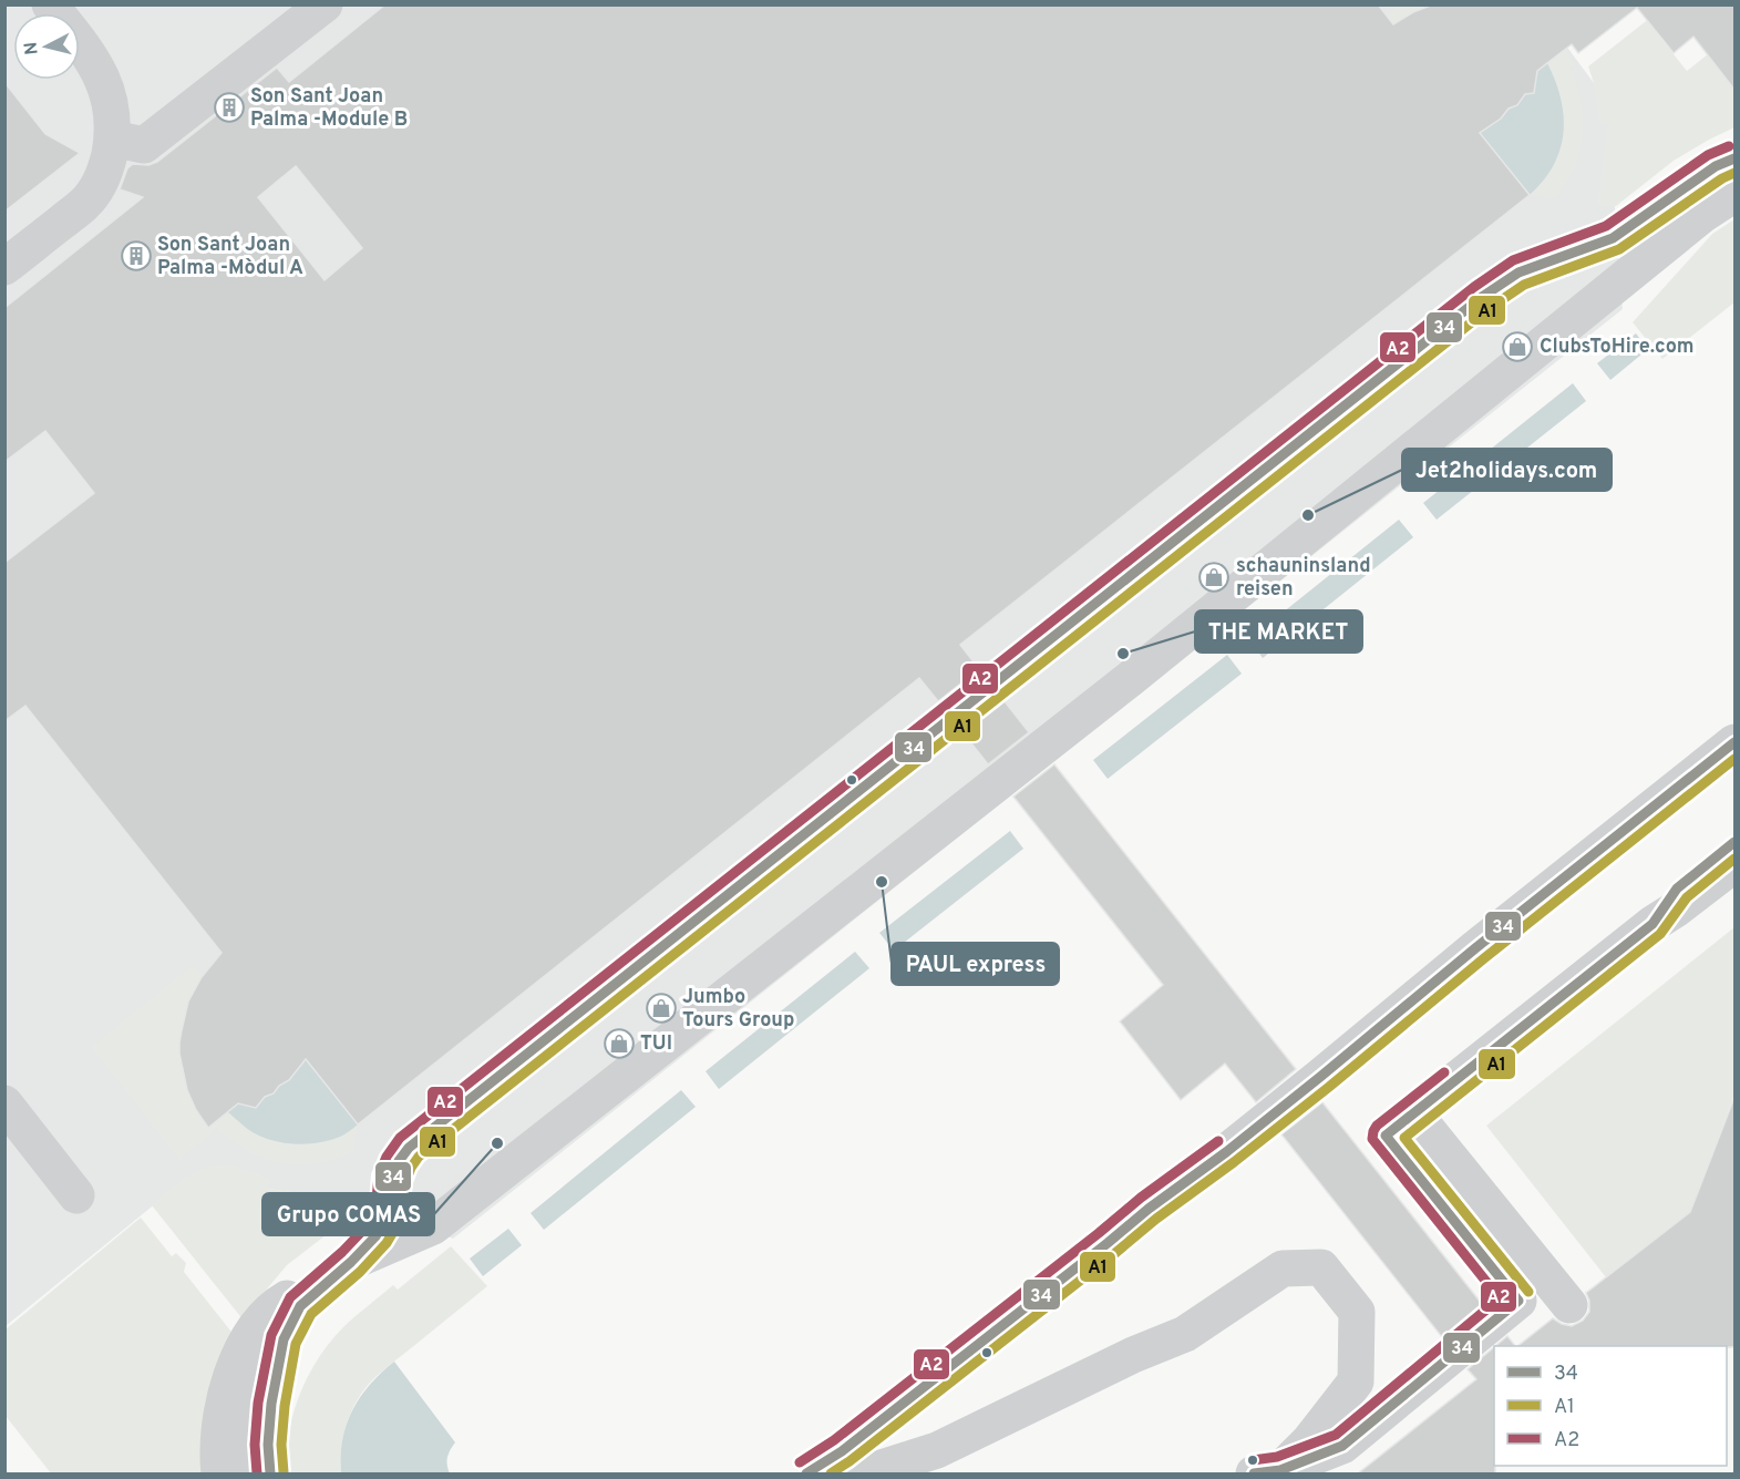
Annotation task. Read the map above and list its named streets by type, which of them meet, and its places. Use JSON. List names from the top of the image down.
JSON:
{
  "places": {
    "building": ["Son Sant Joan Palma -Module B", "Son Sant Joan Palma -Mòdul A"],
    "shop": [
      "ClubsToHire.com",
      "schauninsland reisen",
      "Jumbo Tours Group",
      "TUI"
    ],
    "other": [
      "Jet2holidays.com",
      "THE MARKET",
      "PAUL express",
      "Grupo COMAS"
    ]
  },
  "lines": ["transit line A2", "transit line 34", "transit line A1"],
  "legend": ["34", "A1", "A2"],
  "north": "left"
}
